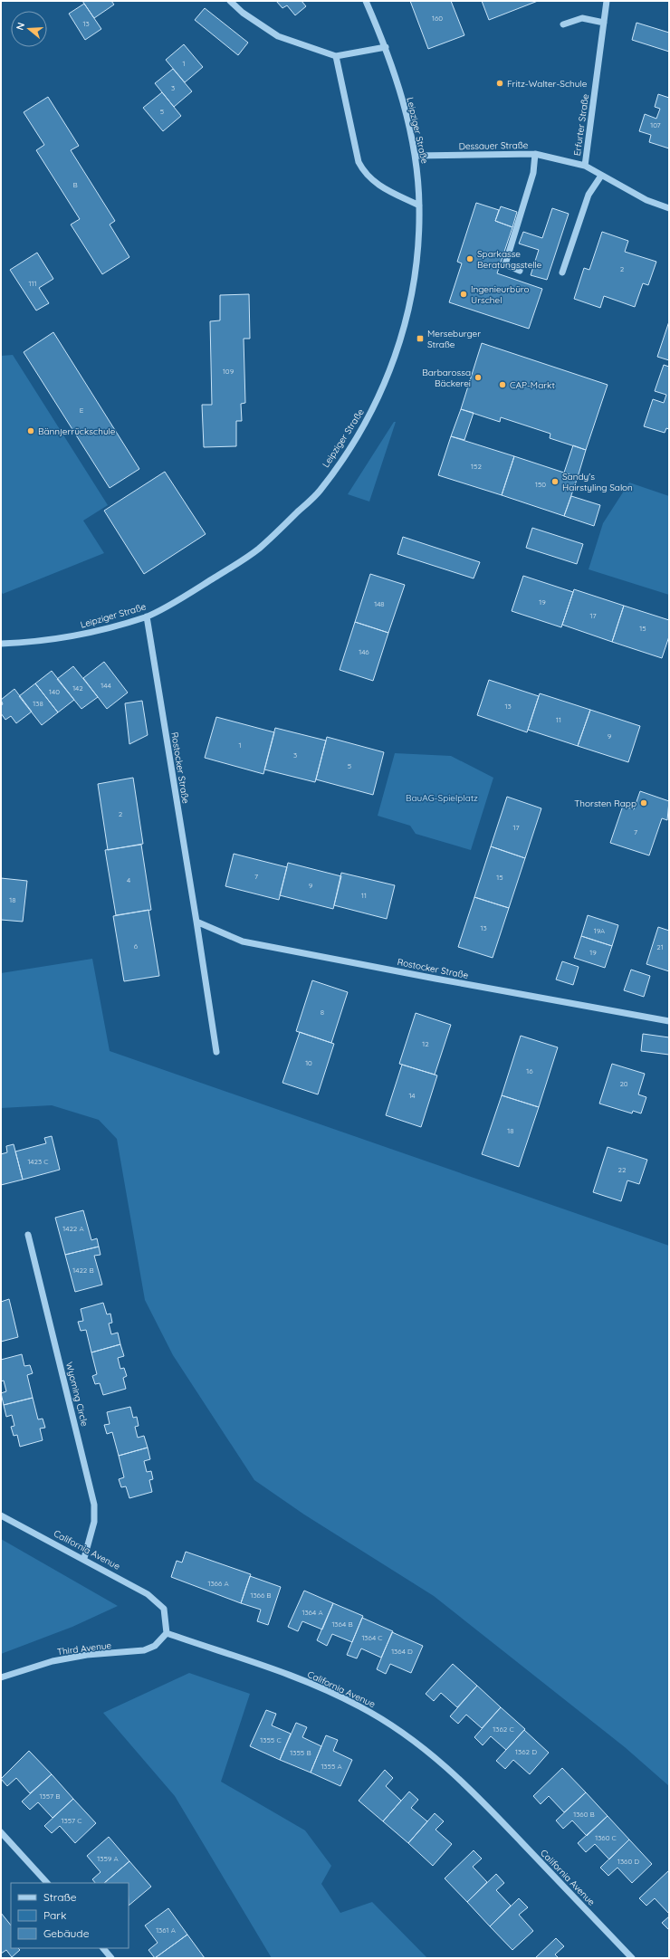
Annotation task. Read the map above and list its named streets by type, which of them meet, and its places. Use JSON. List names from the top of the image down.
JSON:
{
  "streets": {
    "street": [
      "Erfurter Straße",
      "Leipziger Straße",
      "Dessauer Straße",
      "Rostocker Straße",
      "Wyoming Circle",
      "California Avenue",
      "Third Avenue"
    ]
  },
  "crossings": [
    ["Erfurter Straße", "Dessauer Straße"],
    ["Leipziger Straße", "Dessauer Straße"],
    ["Leipziger Straße", "Rostocker Straße"],
    ["Wyoming Circle", "California Avenue"],
    ["California Avenue", "Third Avenue"]
  ],
  "parks": ["BauAG-Spielplatz"],
  "places": {
    "other": [
      "Fritz-Walter-Schule",
      "Sparkasse Beratungsstelle",
      "Ingenieurbüro Urschel",
      "Barbarossa Bäckerei",
      "CAP-Markt",
      "Bännjerrückschule",
      "Sandy's Hairstyling Salon",
      "Thorsten Rapp"
    ],
    "transit": ["Merseburger Straße"]
  },
  "house_numbers": [
    "160",
    "13",
    "1",
    "3",
    "5",
    "107",
    "B",
    "2",
    "111",
    "109",
    "E",
    "152",
    "150",
    "19",
    "148",
    "17",
    "15",
    "146",
    "144",
    "142",
    "140",
    "138",
    "13",
    "11",
    "9",
    "1",
    "3",
    "5",
    "2",
    "17",
    "7",
    "7",
    "15",
    "4",
    "9",
    "11",
    "18",
    "13",
    "19A",
    "6",
    "21",
    "19",
    "8",
    "12",
    "10",
    "16",
    "20",
    "14",
    "18",
    "1423 C",
    "22",
    "1422 A",
    "1422 B",
    "1366 A",
    "1366 B",
    "1364 A",
    "1364 B",
    "1364 C",
    "1364 D",
    "1362 C",
    "1355 C",
    "1362 D",
    "1355 B",
    "1355 A",
    "1357 B",
    "1360 B",
    "1357 C",
    "1360 C",
    "1359 A",
    "1360 D",
    "1361 A"
  ],
  "legend": ["Straße", "Park", "Gebäude"],
  "north": "left"
}
